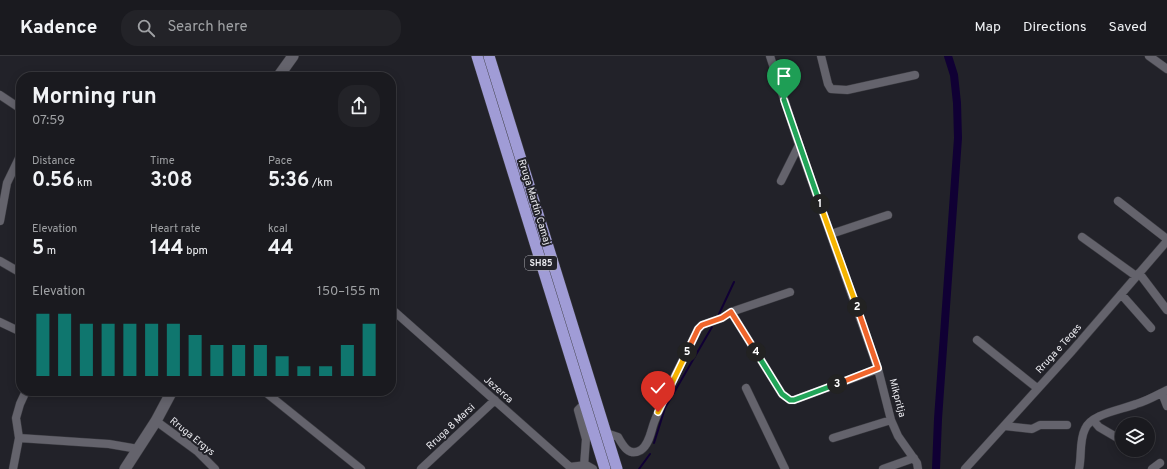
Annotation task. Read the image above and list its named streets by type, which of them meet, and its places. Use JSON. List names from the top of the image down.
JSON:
{
  "streets": {
    "highway": ["Rruga Martin Camaj", "SH85"],
    "street": [
      "Rruga e Teqes",
      "Jezerca",
      "Mikpritja",
      "Rruga 8 Marsi",
      "Rruga Ergys"
    ]
  },
  "crossings": [
    ["Jezerca", "Rruga 8 Marsi"]
  ],
  "page": {
    "header": "Kadence",
    "search": "Search here",
    "nav": ["Map", "Directions", "Saved"],
    "heading": ["Morning run", "07:59"],
    "stats": [
      ["Distance", "0.56 km"],
      ["Time", "3:08"],
      ["Pace", "5:36 /km"],
      ["Elevation", "5 m"],
      ["Heart rate", "144 bpm"],
      ["kcal", "44"]
    ],
    "pins": [
      "1",
      "2",
      "4",
      "5",
      "3"
    ],
    "chart": ["Elevation", "150–155 m"]
  }
}
